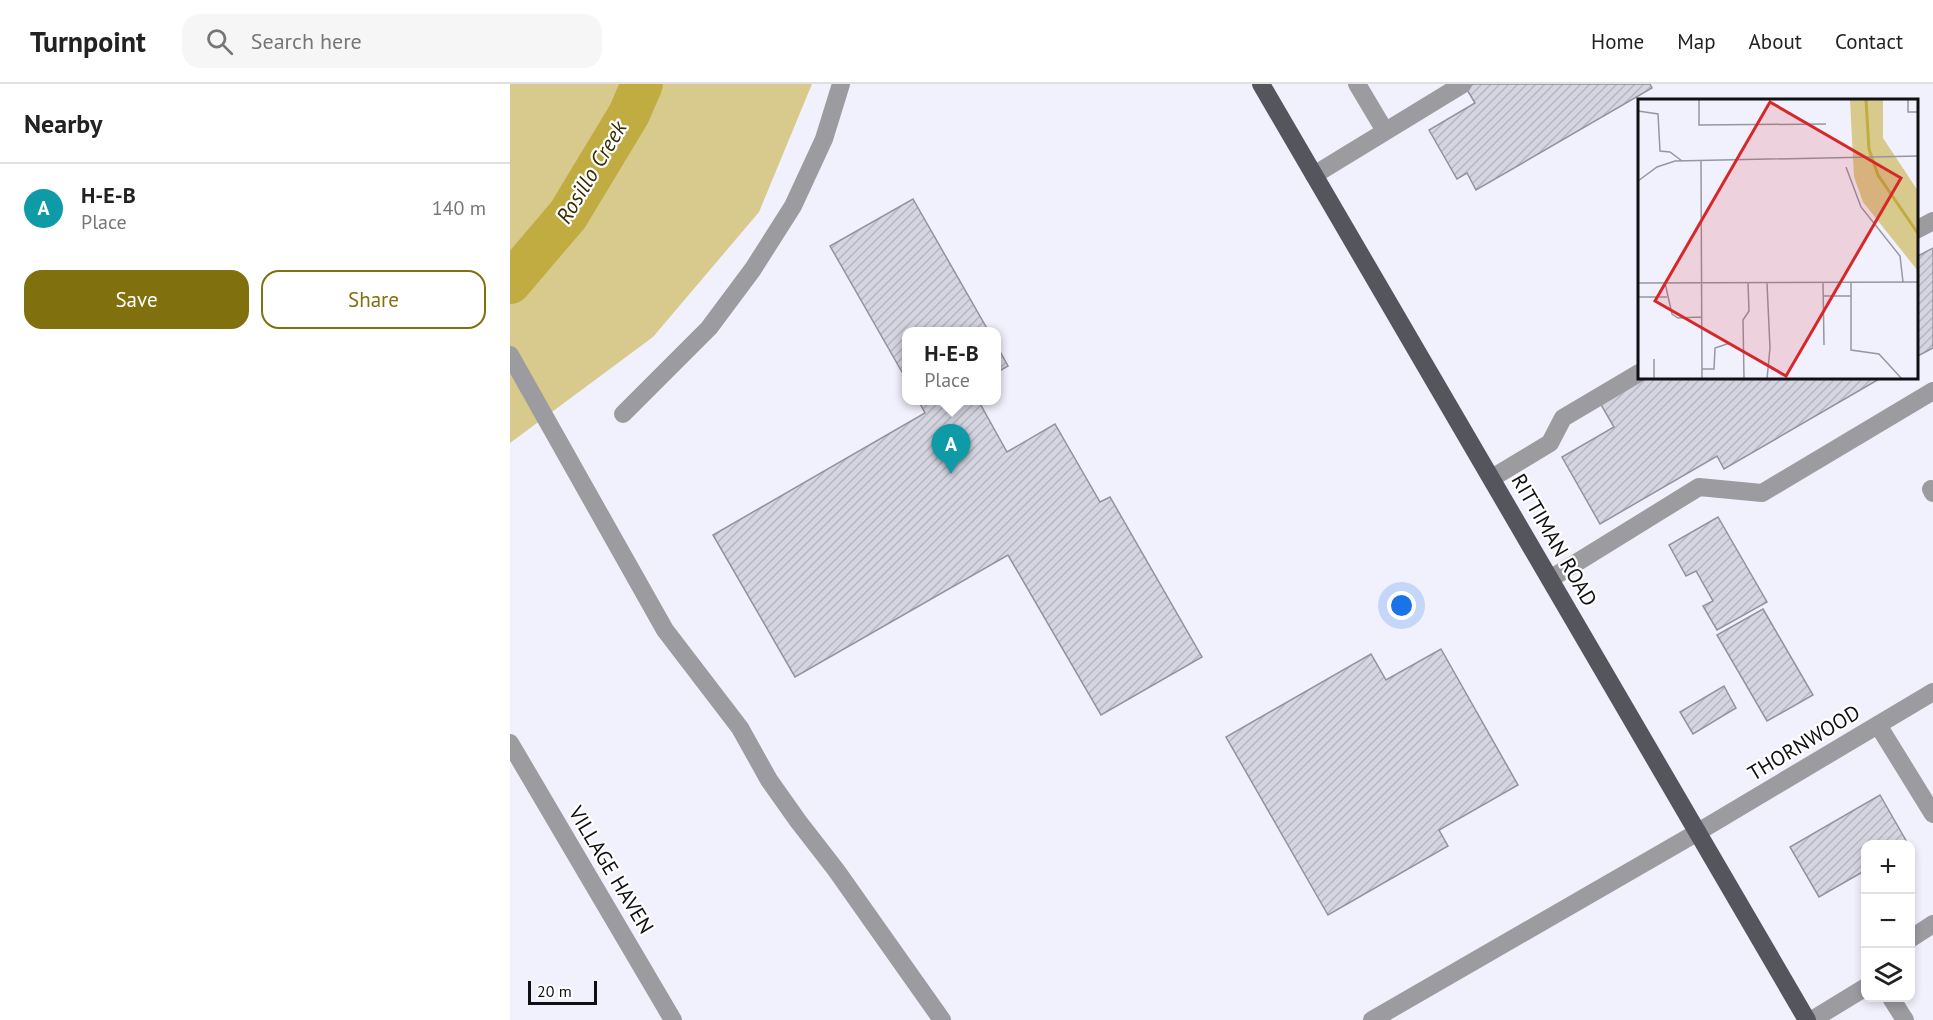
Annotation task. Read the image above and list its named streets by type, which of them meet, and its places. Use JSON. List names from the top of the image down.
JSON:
{
  "streets": {
    "main road": ["RITTIMAN ROAD"],
    "street": ["THORNWOOD", "VILLAGE HAVEN"]
  },
  "crossings": [
    ["RITTIMAN ROAD", "THORNWOOD"]
  ],
  "water": ["Rosillo Creek"],
  "scale_bar": "20 m",
  "page": {
    "header": "Turnpoint",
    "search": "Search here",
    "nav": [
      "Home",
      "Map",
      "About",
      "Contact"
    ],
    "heading": "Nearby",
    "list": [
      {
        "mark": "A",
        "name": "H-E-B",
        "note": "Place",
        "value": "140 m"
      }
    ],
    "buttons": ["Save", "Share"],
    "popup": ["H-E-B", "Place"],
    "pins": "A",
    "map_buttons": ["+", "−"],
    "scale": "20 m"
  }
}
